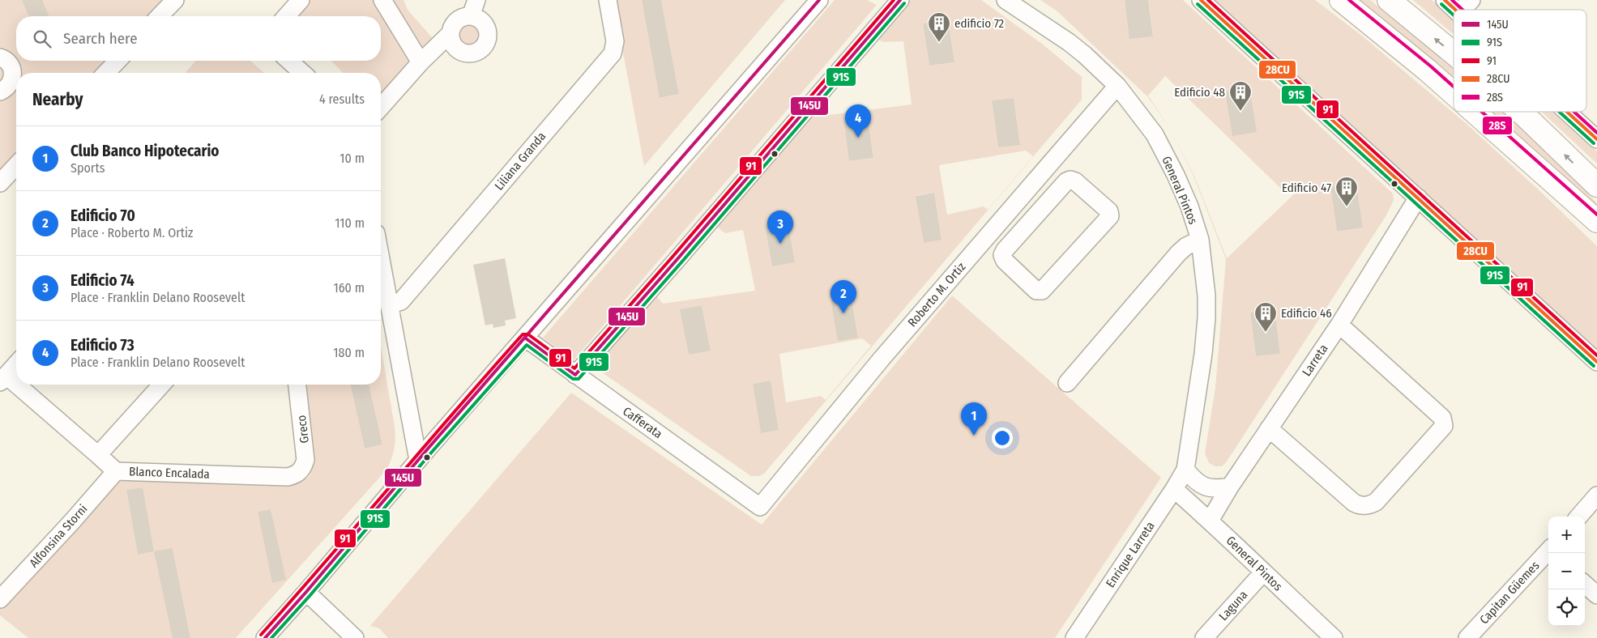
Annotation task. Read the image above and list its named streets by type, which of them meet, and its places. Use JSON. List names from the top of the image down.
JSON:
{
  "streets": {
    "street": [
      "Liliana Granda",
      "General Pintos",
      "Roberto M. Ortiz",
      "Larreta",
      "Cafferata",
      "Greco",
      "Blanco Encalada",
      "Alfonsina Storni",
      "Enrique Larreta",
      "Capitan Güemes",
      "Laguna"
    ]
  },
  "crossings": [
    ["General Pintos", "Roberto M. Ortiz"],
    ["General Pintos", "Larreta"],
    ["General Pintos", "Enrique Larreta"],
    ["General Pintos", "Laguna"],
    ["Roberto M. Ortiz", "Cafferata"],
    ["Greco", "Blanco Encalada"],
    ["Blanco Encalada", "Alfonsina Storni"]
  ],
  "places": {
    "building": [
      "edificio 72",
      "Edificio 48",
      "Edificio 47",
      "Edificio 46"
    ]
  },
  "lines": [
    "transit line 145U",
    "transit line 91",
    "transit line 28CU",
    "transit line 28S",
    "transit line 91S"
  ],
  "legend": [
    "145U",
    "91S",
    "91",
    "28CU",
    "28S"
  ],
  "page": {
    "search": "Search here",
    "heading": ["Nearby", "4 results"],
    "pins": [
      "4",
      "3",
      "2",
      "1"
    ],
    "list": [
      {
        "mark": "1",
        "name": "Club Banco Hipotecario",
        "note": "Sports",
        "value": "10 m"
      },
      {
        "mark": "2",
        "name": "Edificio 70",
        "note": "Place · Roberto M. Ortiz",
        "value": "110 m"
      },
      {
        "mark": "3",
        "name": "Edificio 74",
        "note": "Place · Franklin Delano Roosevelt",
        "value": "160 m"
      },
      {
        "mark": "4",
        "name": "Edificio 73",
        "note": "Place · Franklin Delano Roosevelt",
        "value": "180 m"
      }
    ],
    "map_buttons": ["+", "−"]
  }
}
